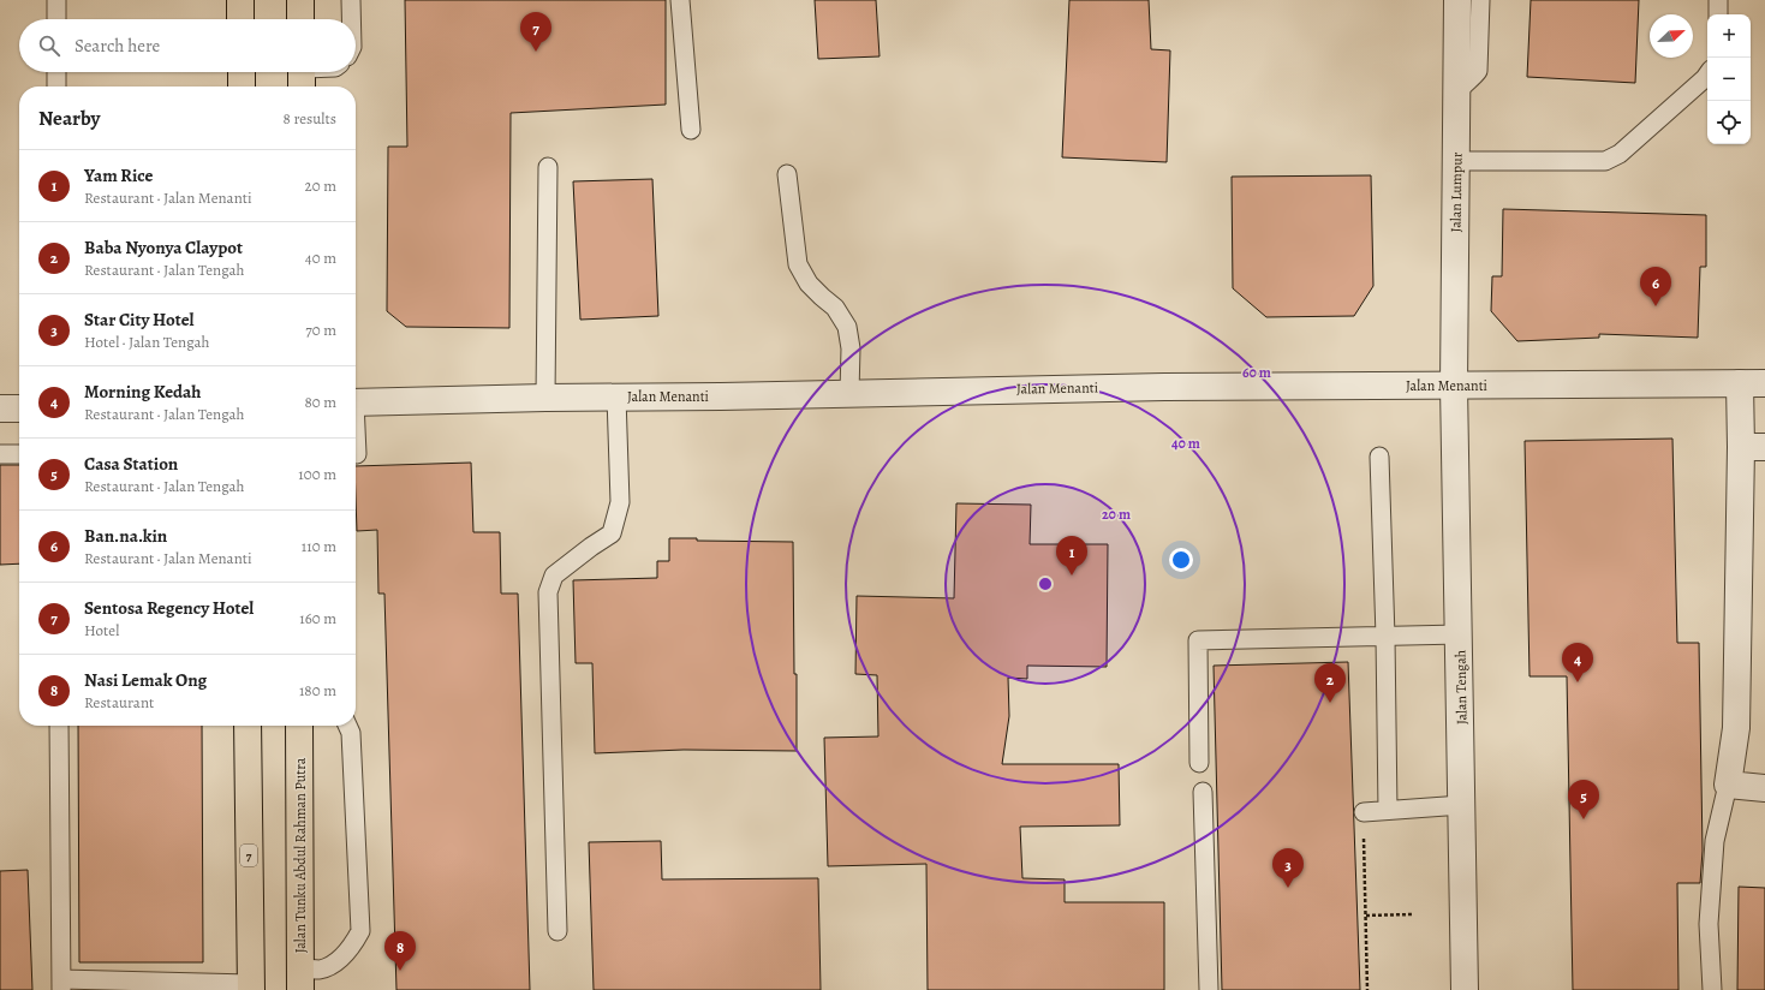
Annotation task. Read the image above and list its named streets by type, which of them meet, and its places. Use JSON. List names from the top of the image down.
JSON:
{
  "streets": {
    "main road": ["7", "Jalan Tunku Abdul Rahman Putra"],
    "street": ["Jalan Lumpur", "Jalan Menanti", "Jalan Tengah"]
  },
  "crossings": [
    ["Jalan Lumpur", "Jalan Menanti"],
    ["Jalan Lumpur", "Jalan Tengah"],
    ["Jalan Menanti", "Jalan Tengah"]
  ],
  "north": "top right",
  "page": {
    "pins": [
      "7",
      "6",
      "1",
      "4",
      "2",
      "5",
      "3",
      "8"
    ],
    "map_buttons": ["+", "−"],
    "search": "Search here",
    "heading": ["Nearby", "8 results"],
    "list": [
      {
        "mark": "1",
        "name": "Yam Rice",
        "note": "Restaurant · Jalan Menanti",
        "value": "20 m"
      },
      {
        "mark": "2",
        "name": "Baba Nyonya Claypot",
        "note": "Restaurant · Jalan Tengah",
        "value": "40 m"
      },
      {
        "mark": "3",
        "name": "Star City Hotel",
        "note": "Hotel · Jalan Tengah",
        "value": "70 m"
      },
      {
        "mark": "4",
        "name": "Morning Kedah",
        "note": "Restaurant · Jalan Tengah",
        "value": "80 m"
      },
      {
        "mark": "5",
        "name": "Casa Station",
        "note": "Restaurant · Jalan Tengah",
        "value": "100 m"
      },
      {
        "mark": "6",
        "name": "Ban.na.kin",
        "note": "Restaurant · Jalan Menanti",
        "value": "110 m"
      },
      {
        "mark": "7",
        "name": "Sentosa Regency Hotel",
        "note": "Hotel",
        "value": "160 m"
      },
      {
        "mark": "8",
        "name": "Nasi Lemak Ong",
        "note": "Restaurant",
        "value": "180 m"
      }
    ]
  },
  "rings": ["60 m", "40 m", "20 m"]
}
